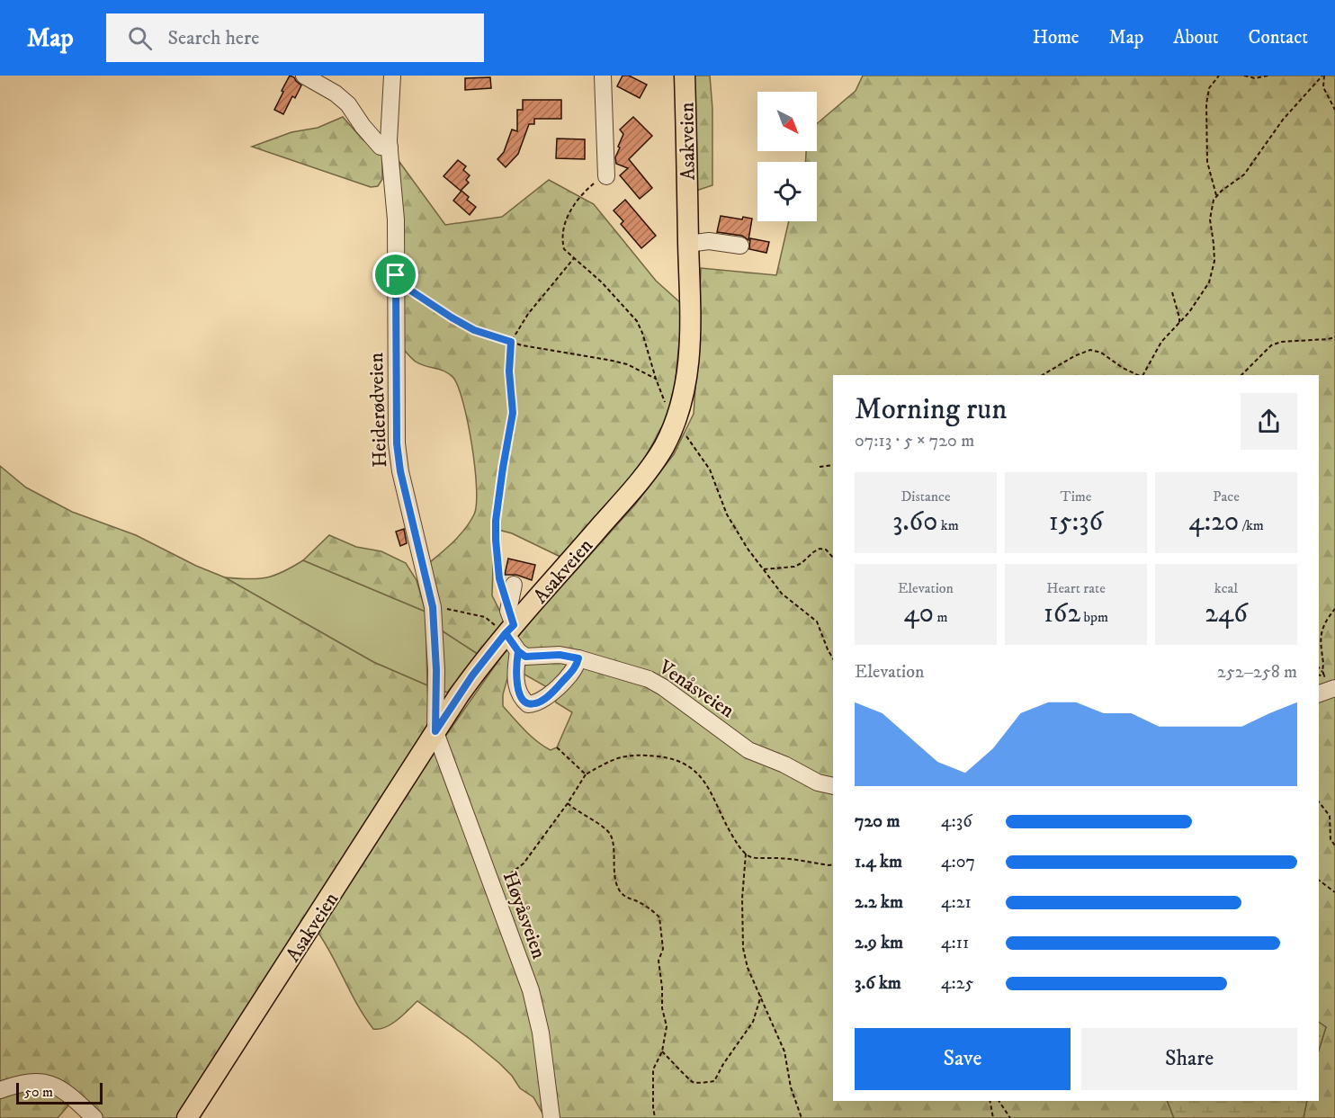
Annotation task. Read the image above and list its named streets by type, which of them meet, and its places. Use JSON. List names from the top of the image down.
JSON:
{
  "streets": {
    "main road": ["Asakveien"],
    "street": ["Heiderødveien", "Venåsveien", "Høyåsveien"]
  },
  "crossings": [
    ["Asakveien", "Heiderødveien"],
    ["Asakveien", "Høyåsveien"],
    ["Heiderødveien", "Høyåsveien"]
  ],
  "scale_bar": "50 m",
  "north": "bottom right",
  "page": {
    "header": "Map",
    "search": "Search here",
    "nav": [
      "Home",
      "Map",
      "About",
      "Contact"
    ],
    "heading": ["Morning run", "07:13 · 5 × 720 m"],
    "stats": [
      ["Distance", "3.60 km"],
      ["Time", "15:36"],
      ["Pace", "4:20 /km"],
      ["Elevation", "40 m"],
      ["Heart rate", "162 bpm"],
      ["kcal", "246"]
    ],
    "chart": ["Elevation", "252–258 m"],
    "list": [
      {
        "name": "720 m",
        "note": "4:36"
      },
      {
        "name": "1.4 km",
        "note": "4:07"
      },
      {
        "name": "2.2 km",
        "note": "4:21"
      },
      {
        "name": "2.9 km",
        "note": "4:11"
      },
      {
        "name": "3.6 km",
        "note": "4:25"
      }
    ],
    "buttons": ["Save", "Share"],
    "scale": "50 m"
  }
}
